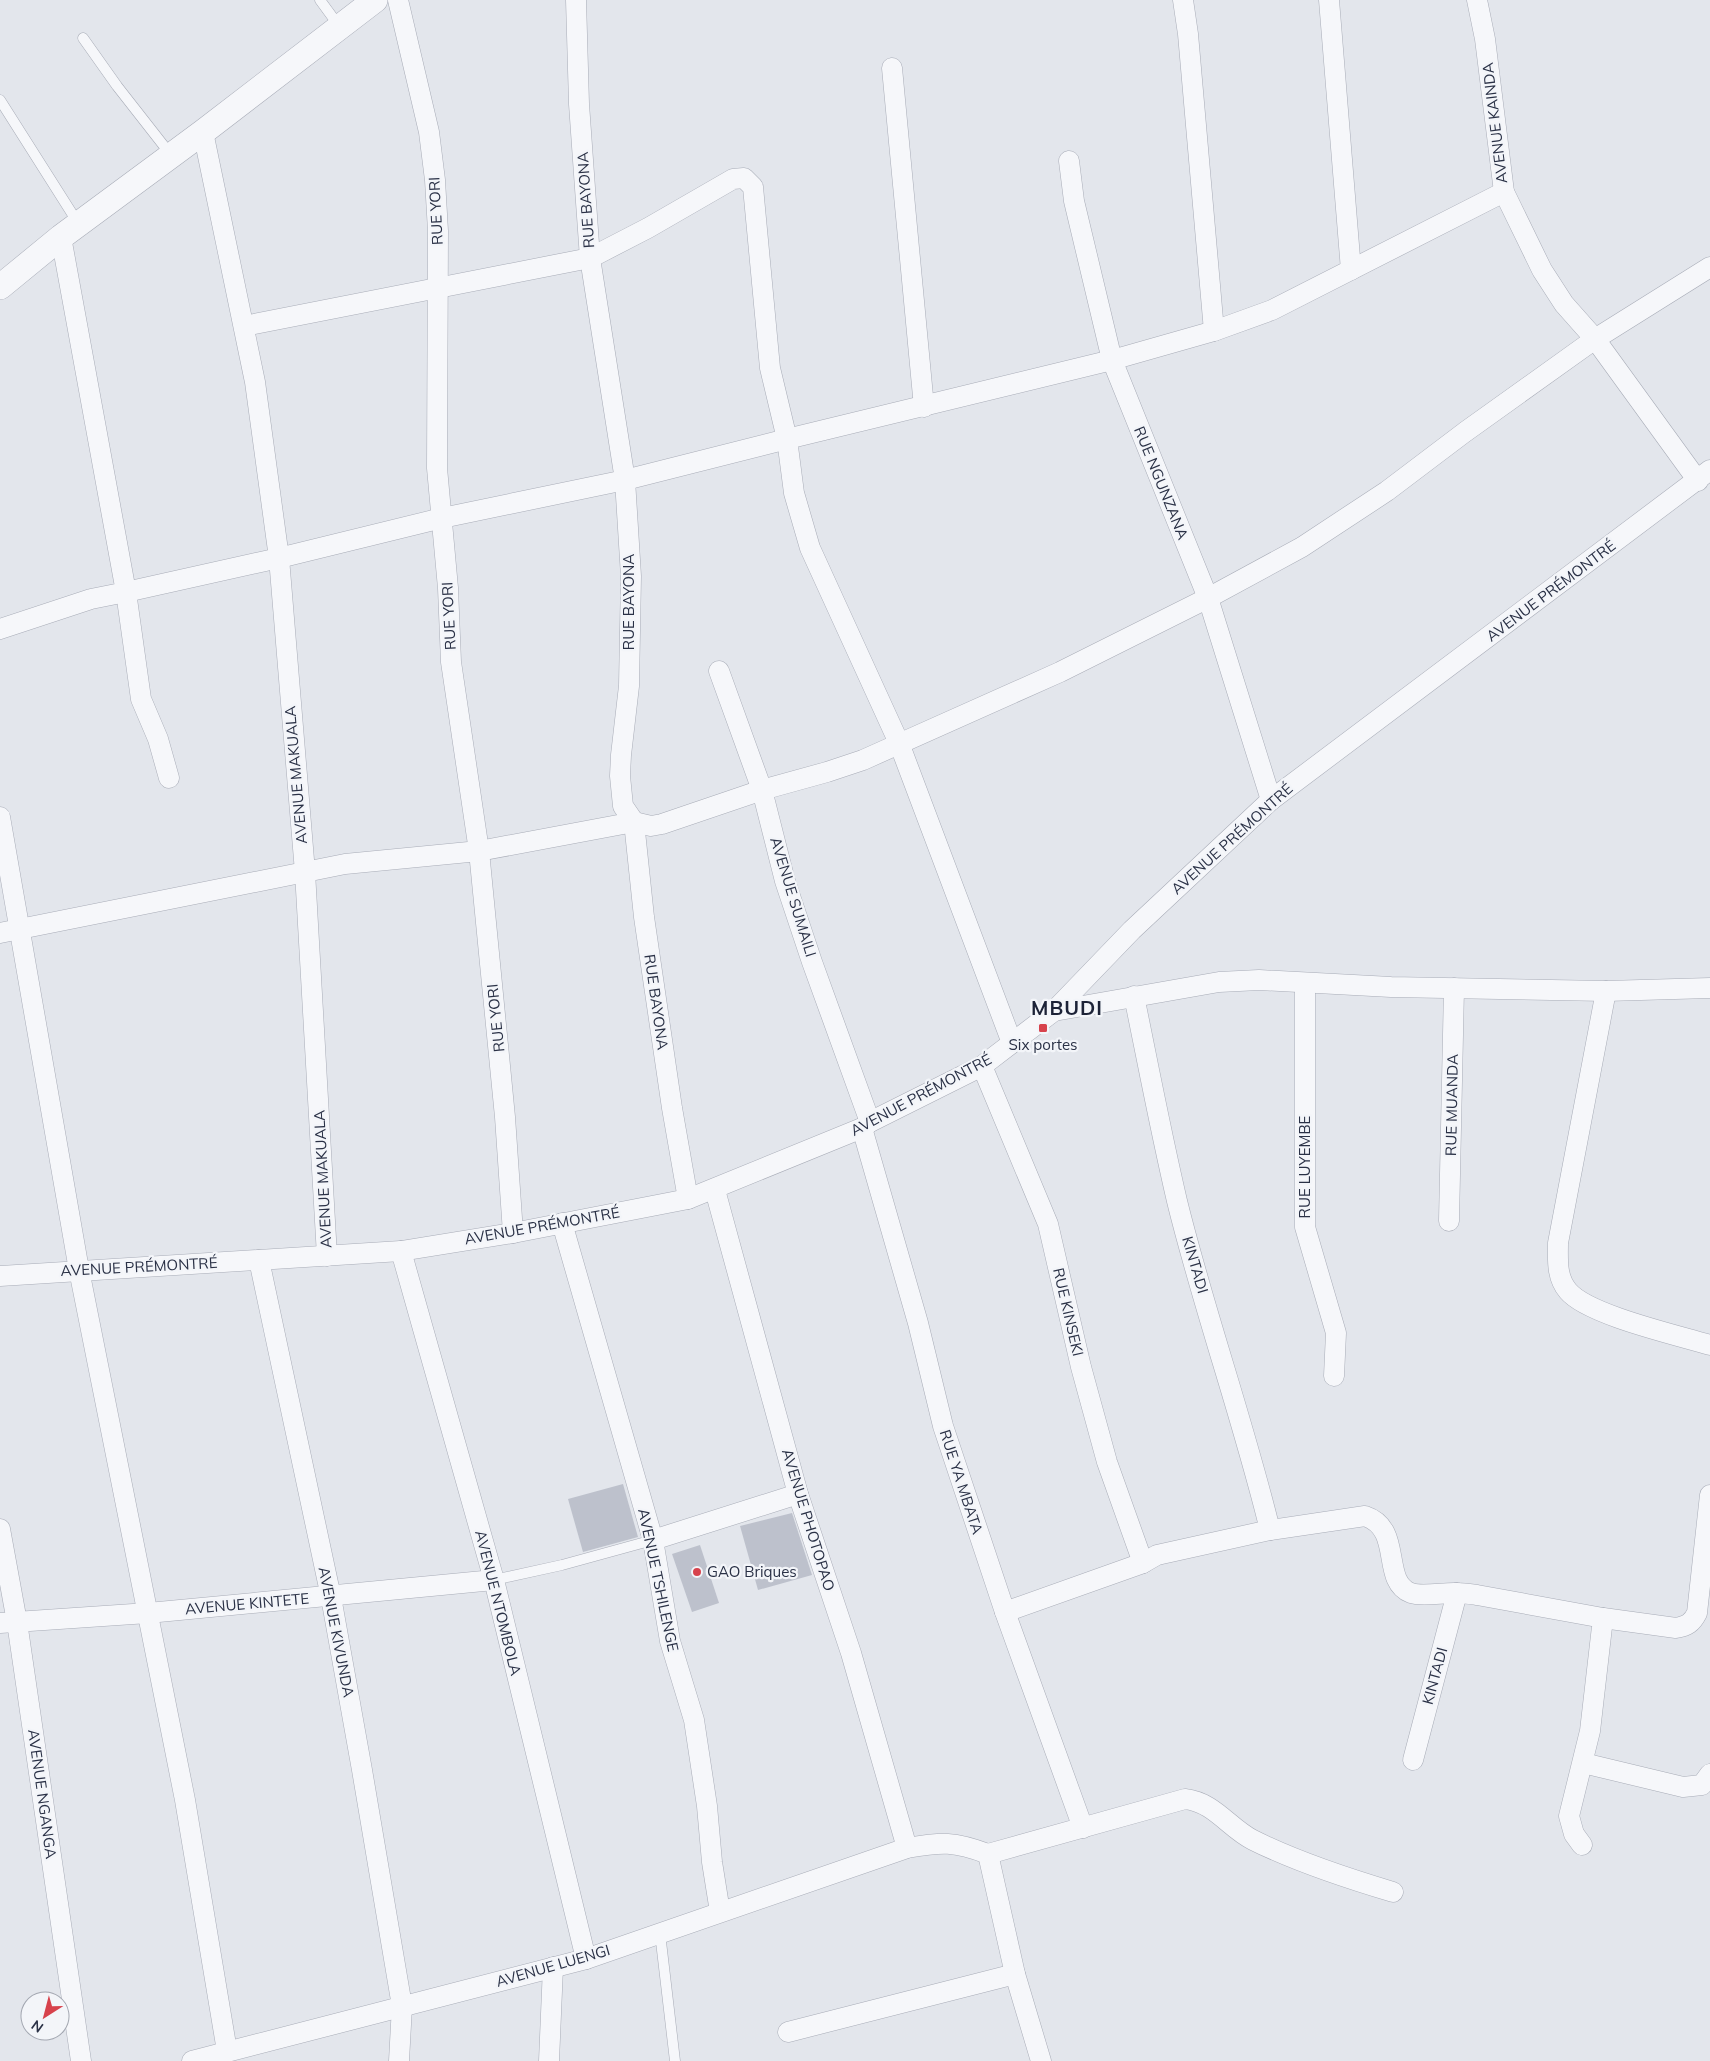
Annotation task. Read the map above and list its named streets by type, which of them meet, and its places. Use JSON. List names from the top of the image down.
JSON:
{
  "streets": {
    "street": [
      "AVENUE KAINDA",
      "RUE BAYONA",
      "RUE YORI",
      "RUE NGUNZANA",
      "AVENUE PRÉMONTRÉ",
      "AVENUE MAKUALA",
      "AVENUE SUMAILI",
      "RUE MUANDA",
      "RUE LUYEMBE",
      "KINTADI",
      "RUE KINSEKI",
      "RUE YA MBATA",
      "AVENUE PHOTOPAO",
      "AVENUE TSHILENGE",
      "AVENUE NTOMBOLA",
      "AVENUE KINTETE",
      "AVENUE KIVUNDA",
      "AVENUE NGANGA",
      "AVENUE LUENGI"
    ]
  },
  "crossings": [
    ["AVENUE KAINDA", "AVENUE PRÉMONTRÉ"],
    ["RUE BAYONA", "AVENUE PRÉMONTRÉ"],
    ["RUE YORI", "AVENUE PRÉMONTRÉ"],
    ["RUE NGUNZANA", "AVENUE PRÉMONTRÉ"],
    ["AVENUE PRÉMONTRÉ", "AVENUE MAKUALA"],
    ["AVENUE PRÉMONTRÉ", "AVENUE SUMAILI"],
    ["AVENUE PRÉMONTRÉ", "RUE KINSEKI"],
    ["AVENUE PRÉMONTRÉ", "RUE YA MBATA"],
    ["AVENUE PRÉMONTRÉ", "AVENUE PHOTOPAO"],
    ["AVENUE PRÉMONTRÉ", "AVENUE TSHILENGE"],
    ["AVENUE PRÉMONTRÉ", "AVENUE NTOMBOLA"],
    ["AVENUE PRÉMONTRÉ", "AVENUE KIVUNDA"],
    ["AVENUE SUMAILI", "RUE YA MBATA"],
    ["AVENUE PHOTOPAO", "AVENUE LUENGI"],
    ["AVENUE TSHILENGE", "AVENUE LUENGI"],
    ["AVENUE NTOMBOLA", "AVENUE KINTETE"],
    ["AVENUE NTOMBOLA", "AVENUE LUENGI"],
    ["AVENUE KINTETE", "AVENUE KIVUNDA"],
    ["AVENUE KINTETE", "AVENUE NGANGA"],
    ["AVENUE KIVUNDA", "AVENUE LUENGI"]
  ],
  "districts": ["MBUDI"],
  "places": {
    "transit": ["Six portes"],
    "other": ["GAO Briques"]
  },
  "north": "bottom left"
}
